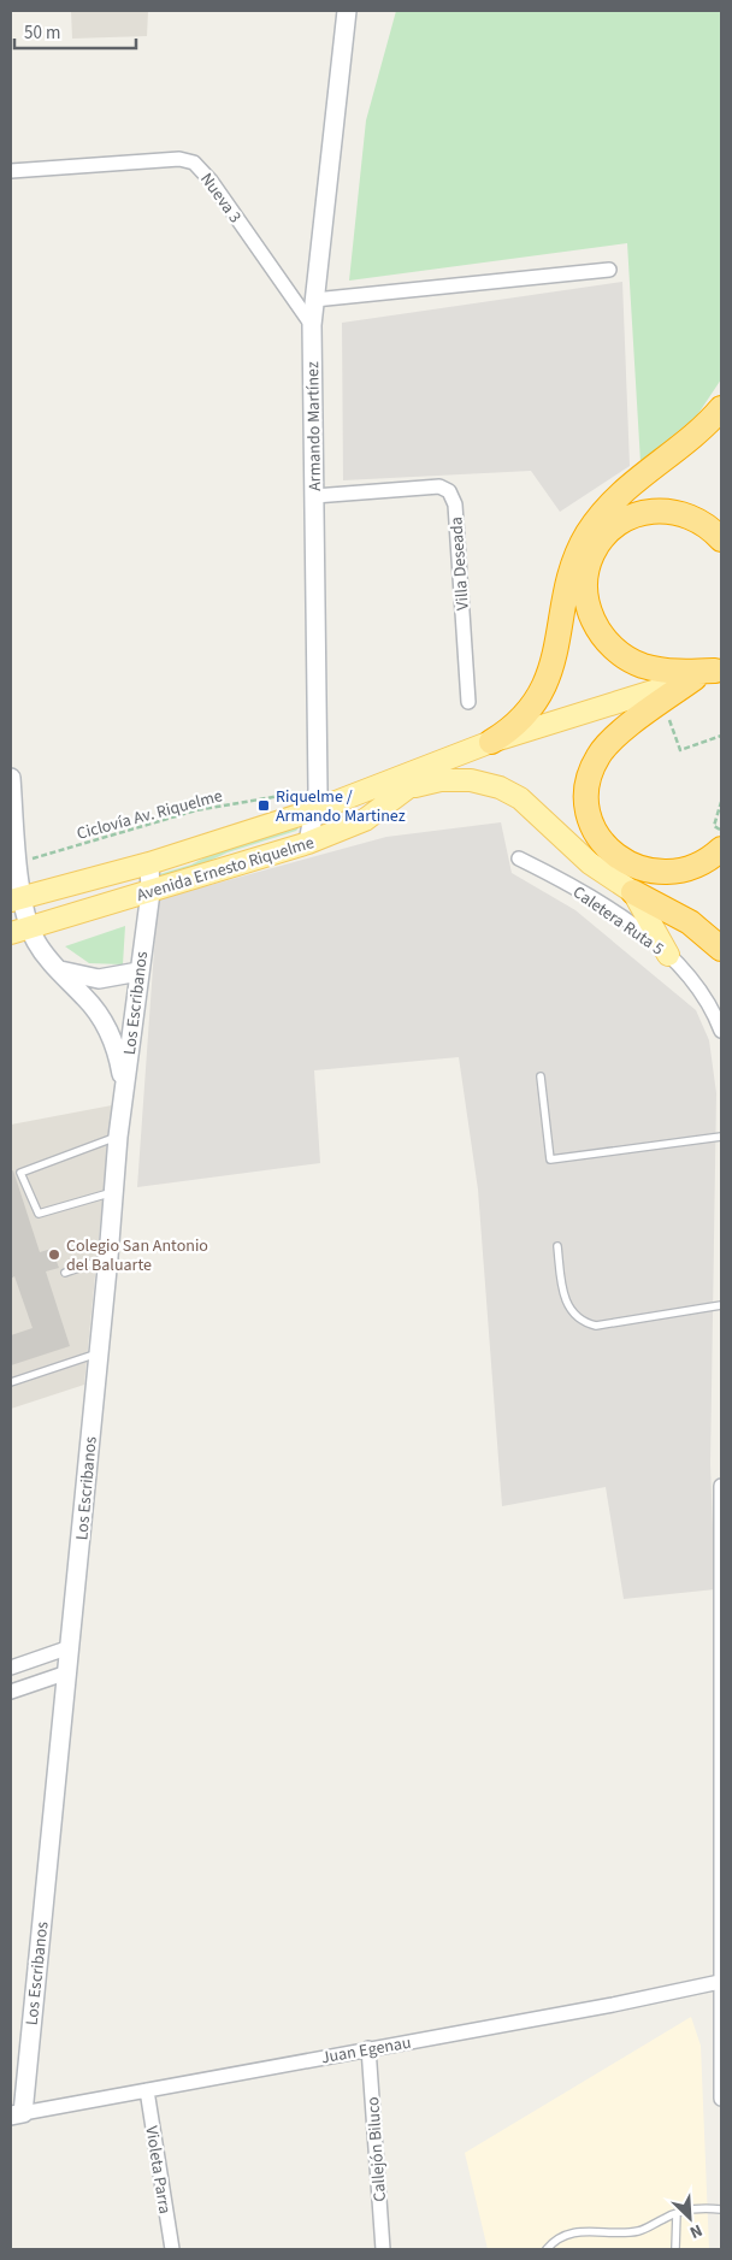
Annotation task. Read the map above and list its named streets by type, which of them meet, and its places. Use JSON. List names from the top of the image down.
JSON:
{
  "streets": {
    "main road": ["Armando Martínez", "Avenida Ernesto Riquelme", "Los Escribanos"],
    "street": [
      "Nueva 3",
      "Villa Deseada",
      "Caletera Ruta 5",
      "Juan Egenau",
      "Callejón Biluco",
      "Violeta Parra"
    ],
    "path": ["Ciclovía Av. Riquelme"]
  },
  "crossings": [
    ["Nueva 3", "Armando Martínez"],
    ["Armando Martínez", "Villa Deseada"],
    ["Armando Martínez", "Ciclovía Av. Riquelme"],
    ["Armando Martínez", "Avenida Ernesto Riquelme"],
    ["Ciclovía Av. Riquelme", "Avenida Ernesto Riquelme"],
    ["Avenida Ernesto Riquelme", "Los Escribanos"],
    ["Los Escribanos", "Juan Egenau"],
    ["Juan Egenau", "Callejón Biluco"],
    ["Juan Egenau", "Violeta Parra"]
  ],
  "places": {
    "transit": ["Riquelme / Armando Martinez"],
    "other": ["Colegio San Antonio del Baluarte"]
  },
  "scale_bar": "50 m",
  "north": "bottom right"
}
